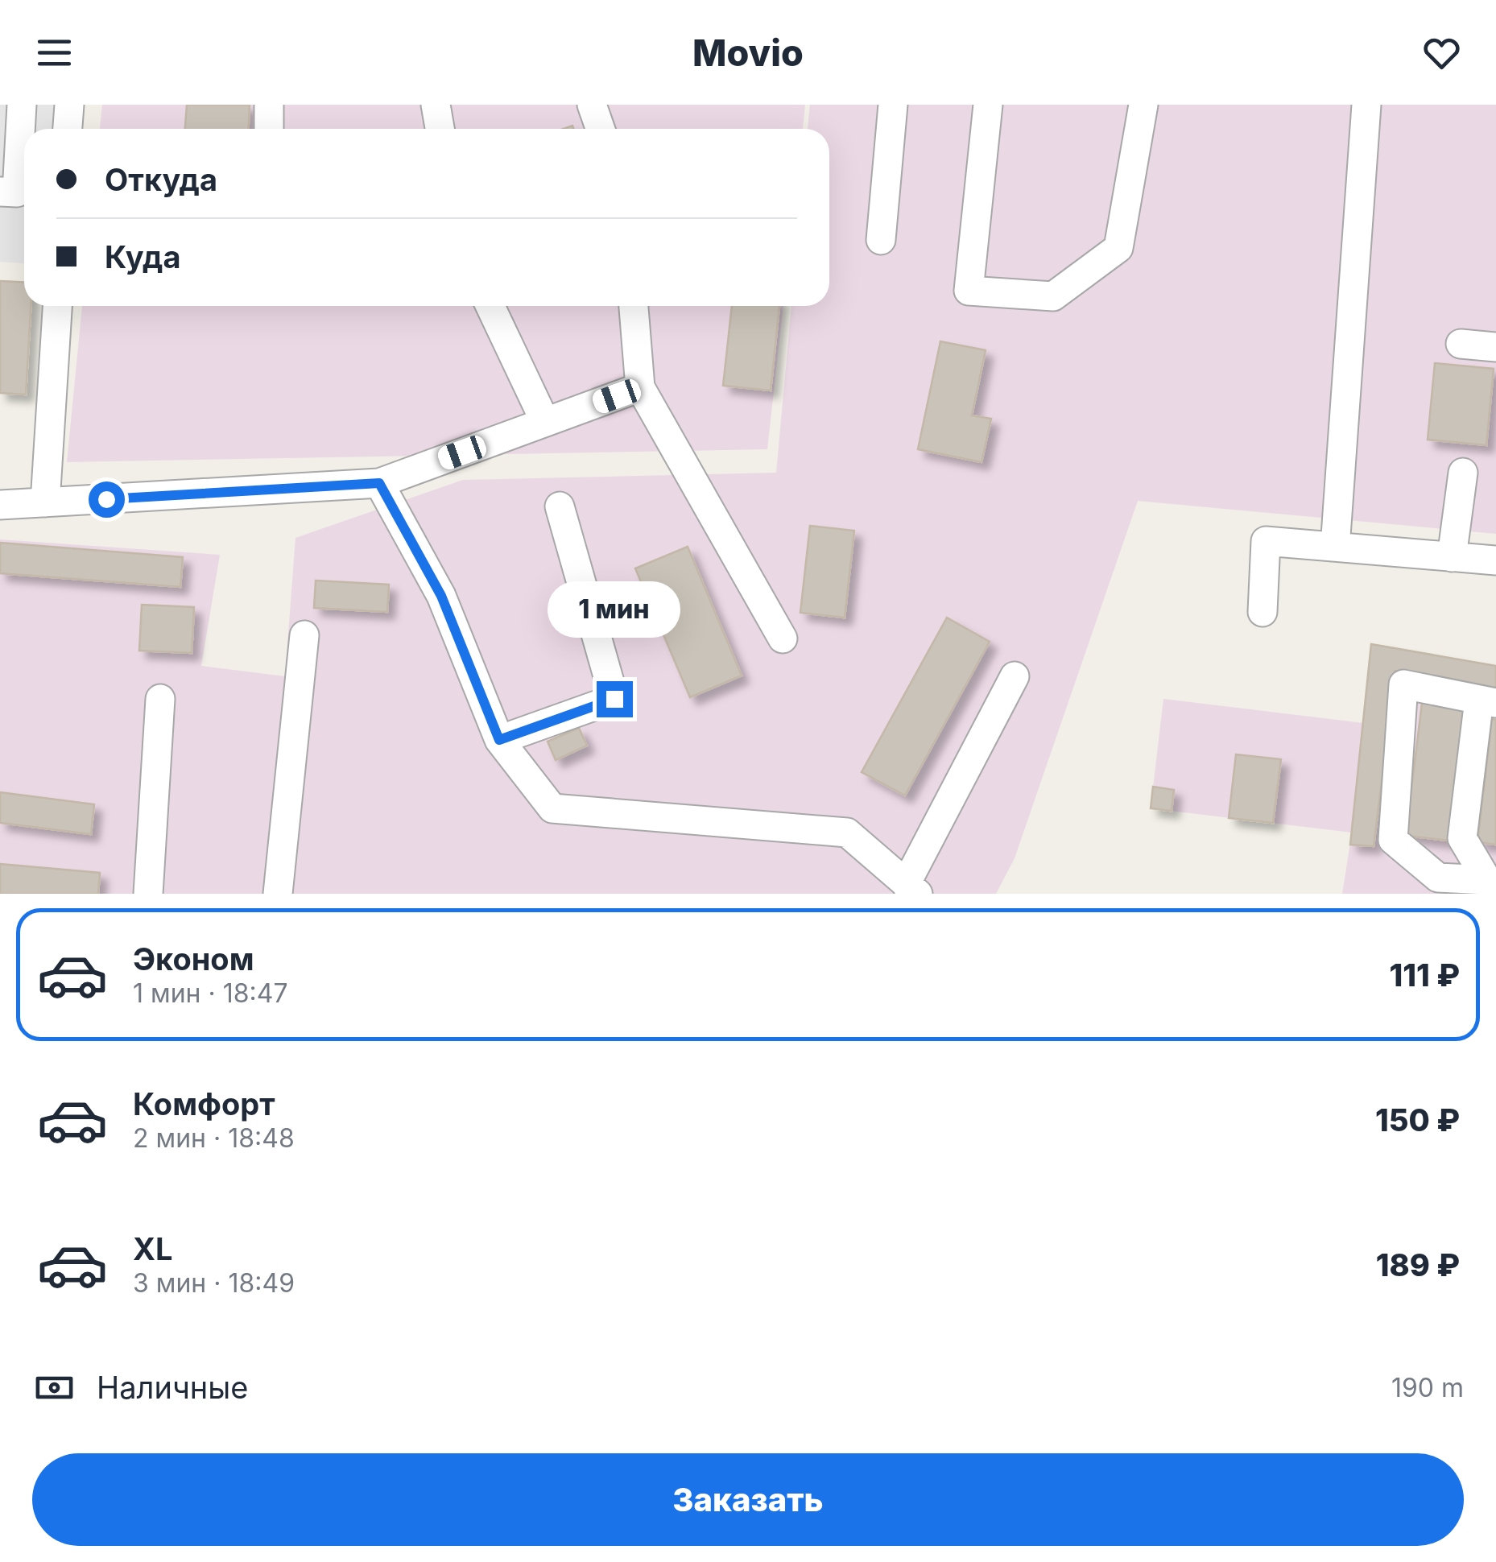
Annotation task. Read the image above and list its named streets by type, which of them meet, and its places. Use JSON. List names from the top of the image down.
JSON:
{
  "page": {
    "header": "Movio",
    "banner": ["Откуда", "Куда"],
    "bubble": "1 мин",
    "list": [
      {
        "name": "Эконом",
        "note": "1 мин · 18:47",
        "value": "111 ₽"
      },
      {
        "name": "Комфорт",
        "note": "2 мин · 18:48",
        "value": "150 ₽"
      },
      {
        "name": "XL",
        "note": "3 мин · 18:49",
        "value": "189 ₽"
      }
    ],
    "pay": ["Наличные", "190 m"],
    "buttons": "Заказать"
  }
}
